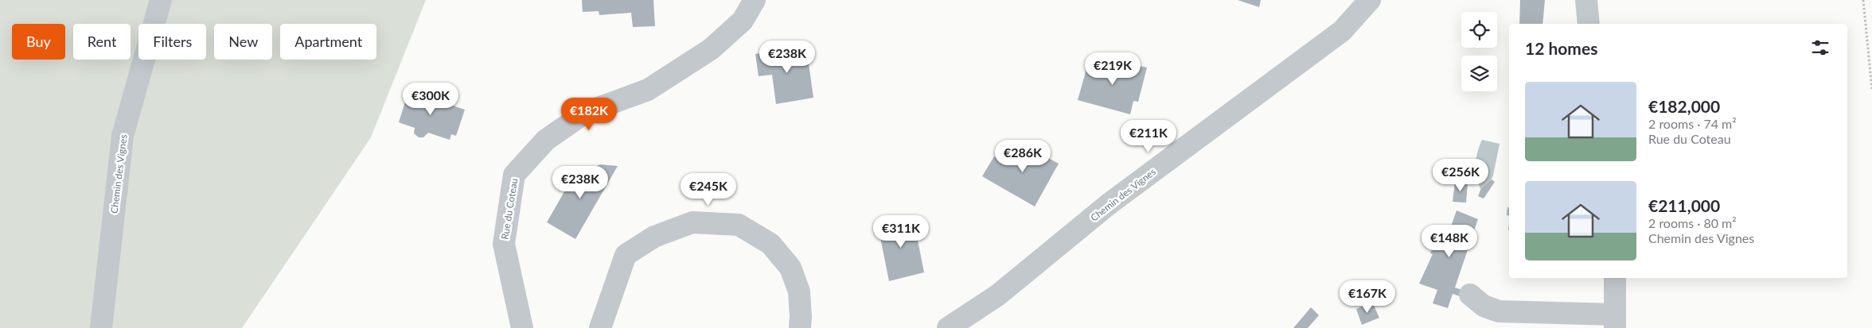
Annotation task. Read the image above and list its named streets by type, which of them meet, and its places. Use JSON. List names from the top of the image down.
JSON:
{
  "streets": {
    "street": ["Chemin des Vignes", "Rue du Coteau"]
  },
  "page": {
    "chip": [
      "Buy",
      "Rent",
      "Filters",
      "New",
      "Apartment"
    ],
    "heading": "12 homes",
    "price": [
      "€238K",
      "€219K",
      "€300K",
      "€182K",
      "€211K",
      "€286K",
      "€256K",
      "€238K",
      "€245K",
      "€311K",
      "€148K",
      "€167K"
    ],
    "list": [
      {
        "name": "€182,000",
        "note": "2 rooms · 74 m² · Rue du Coteau"
      },
      {
        "name": "€211,000",
        "note": "2 rooms · 80 m² · Chemin des Vignes"
      }
    ]
  }
}
